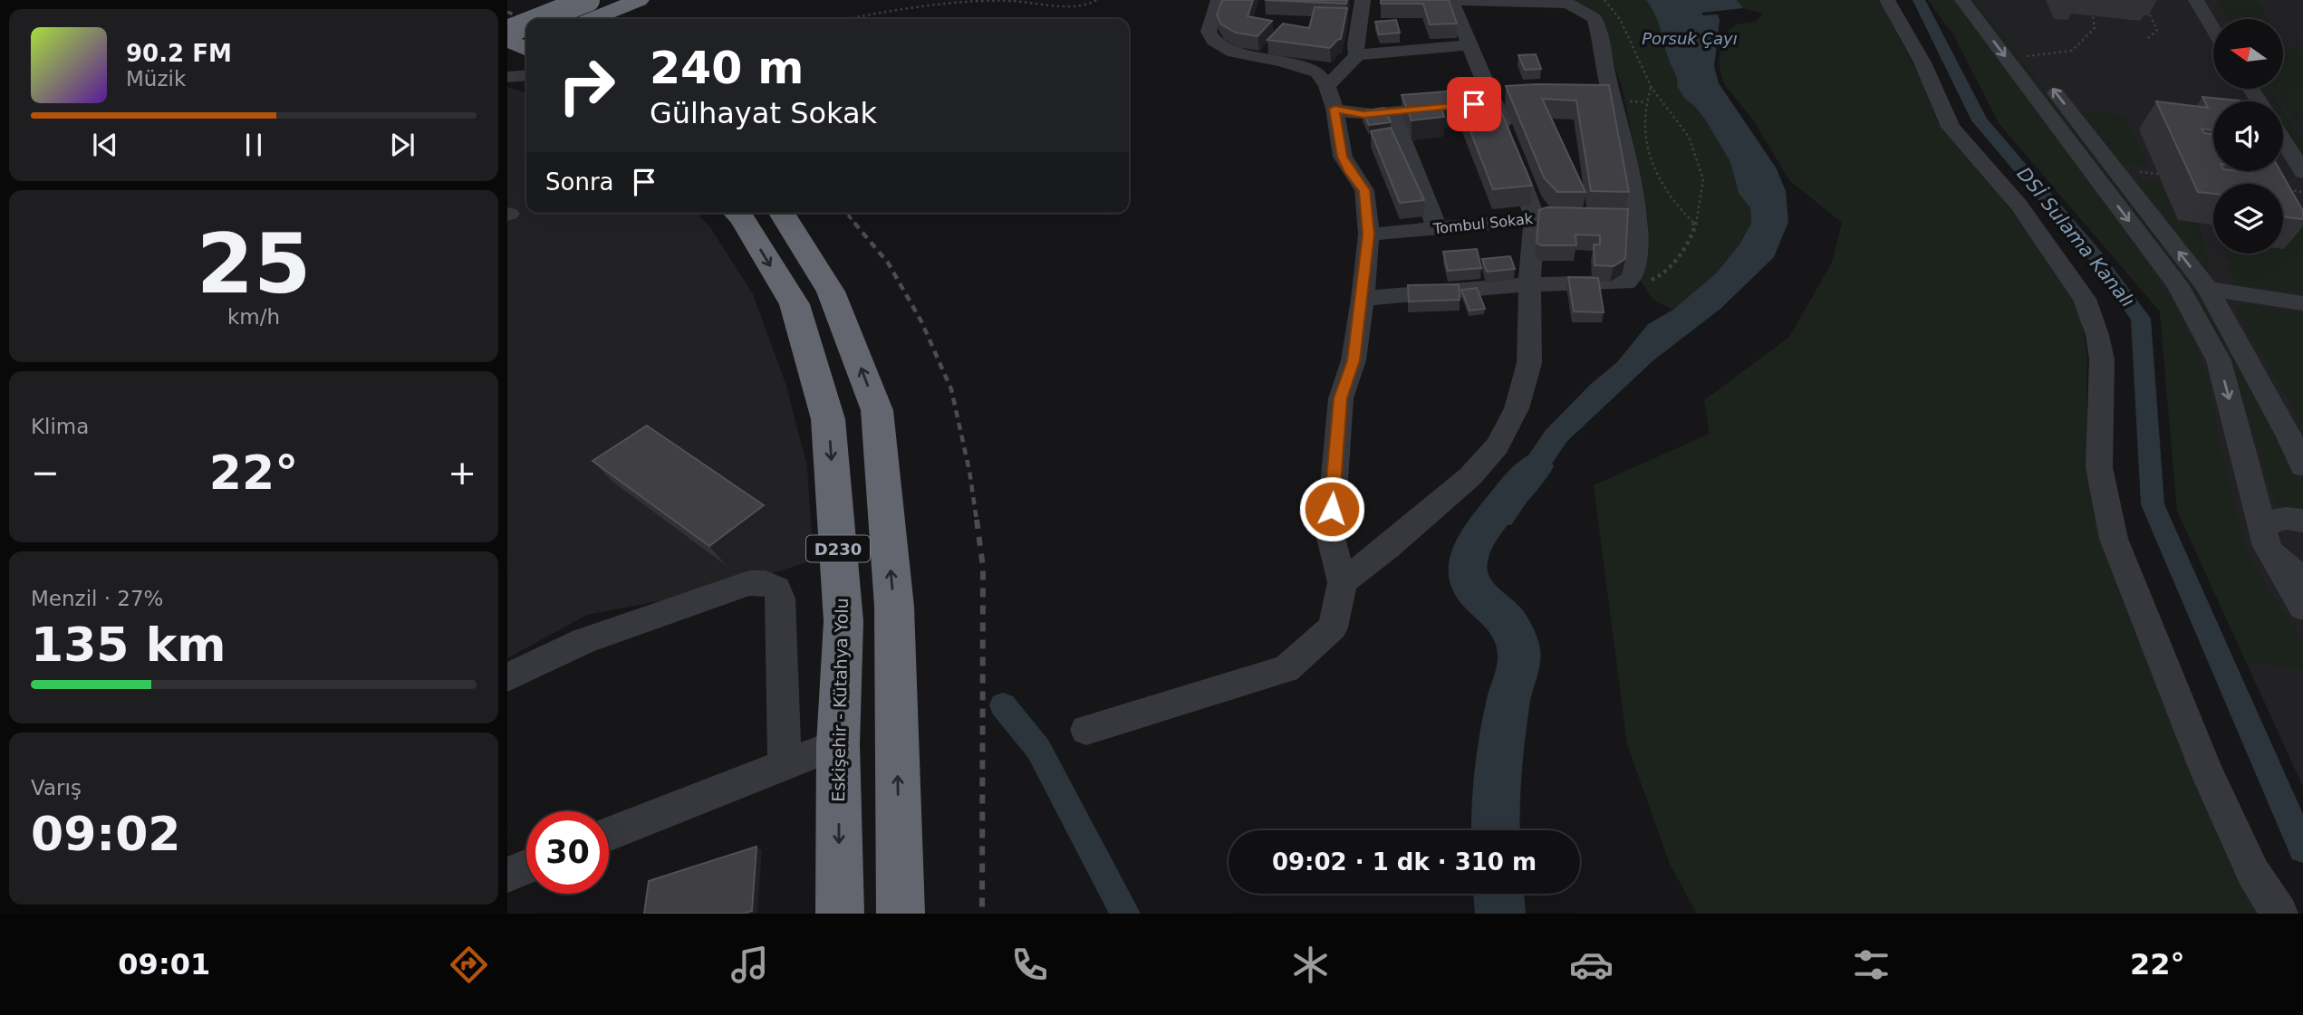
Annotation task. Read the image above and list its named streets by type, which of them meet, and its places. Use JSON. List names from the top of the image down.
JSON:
{
  "streets": {
    "highway": ["D230", "Eskişehir - Kütahya Yolu"],
    "street": ["Tombul Sokak"]
  },
  "water": ["Porsuk Çayı", "DSİ Sulama Kanalı"],
  "north": "left",
  "page": {
    "turn": ["240 m", "Gülhayat Sokak"],
    "song": ["90.2 FM", "Müzik"],
    "then": "Sonra",
    "tile": [
      ["25", "km/h"],
      "Klima",
      ["Menzil · 27%", "135 km"],
      ["Varış", "09:02"]
    ],
    "heat": ["−", "22°", "+"],
    "limit": "30",
    "trip": "09:02 · 1 dk · 310 m",
    "tabs": ["09:01", "22°"]
  }
}
